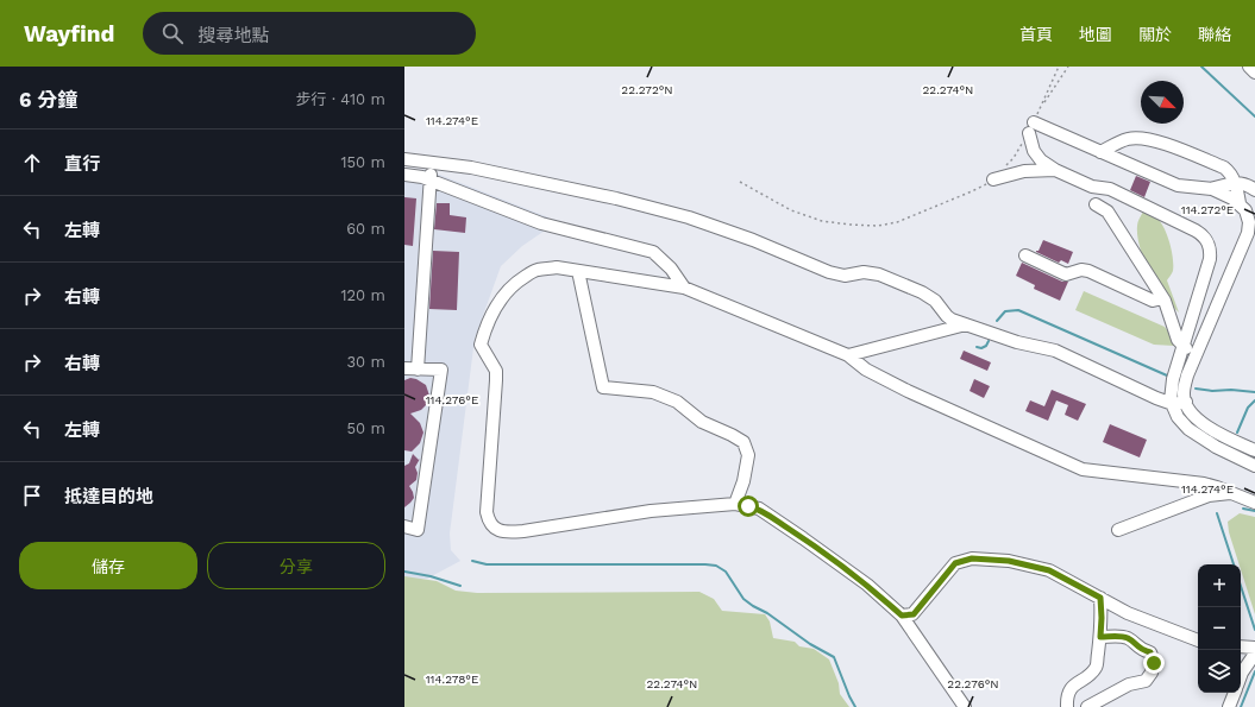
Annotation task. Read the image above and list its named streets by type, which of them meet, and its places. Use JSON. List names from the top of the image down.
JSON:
{
  "north": "bottom right",
  "page": {
    "header": "Wayfind",
    "search": "搜尋地點",
    "nav": [
      "首頁",
      "地圖",
      "關於",
      "聯絡"
    ],
    "heading": ["6 分鐘", "步行 · 410 m"],
    "list": [
      ["直行", "150 m"],
      ["左轉", "60 m"],
      ["右轉", "120 m"],
      ["右轉", "30 m"],
      ["左轉", "50 m"],
      "抵達目的地"
    ],
    "buttons": ["儲存", "分享"],
    "map_buttons": ["+", "−"]
  },
  "coordinates": [
    "22.272°N",
    "22.274°N",
    "114.274°E",
    "114.272°E",
    "114.276°E",
    "114.278°E",
    "22.276°N"
  ]
}
